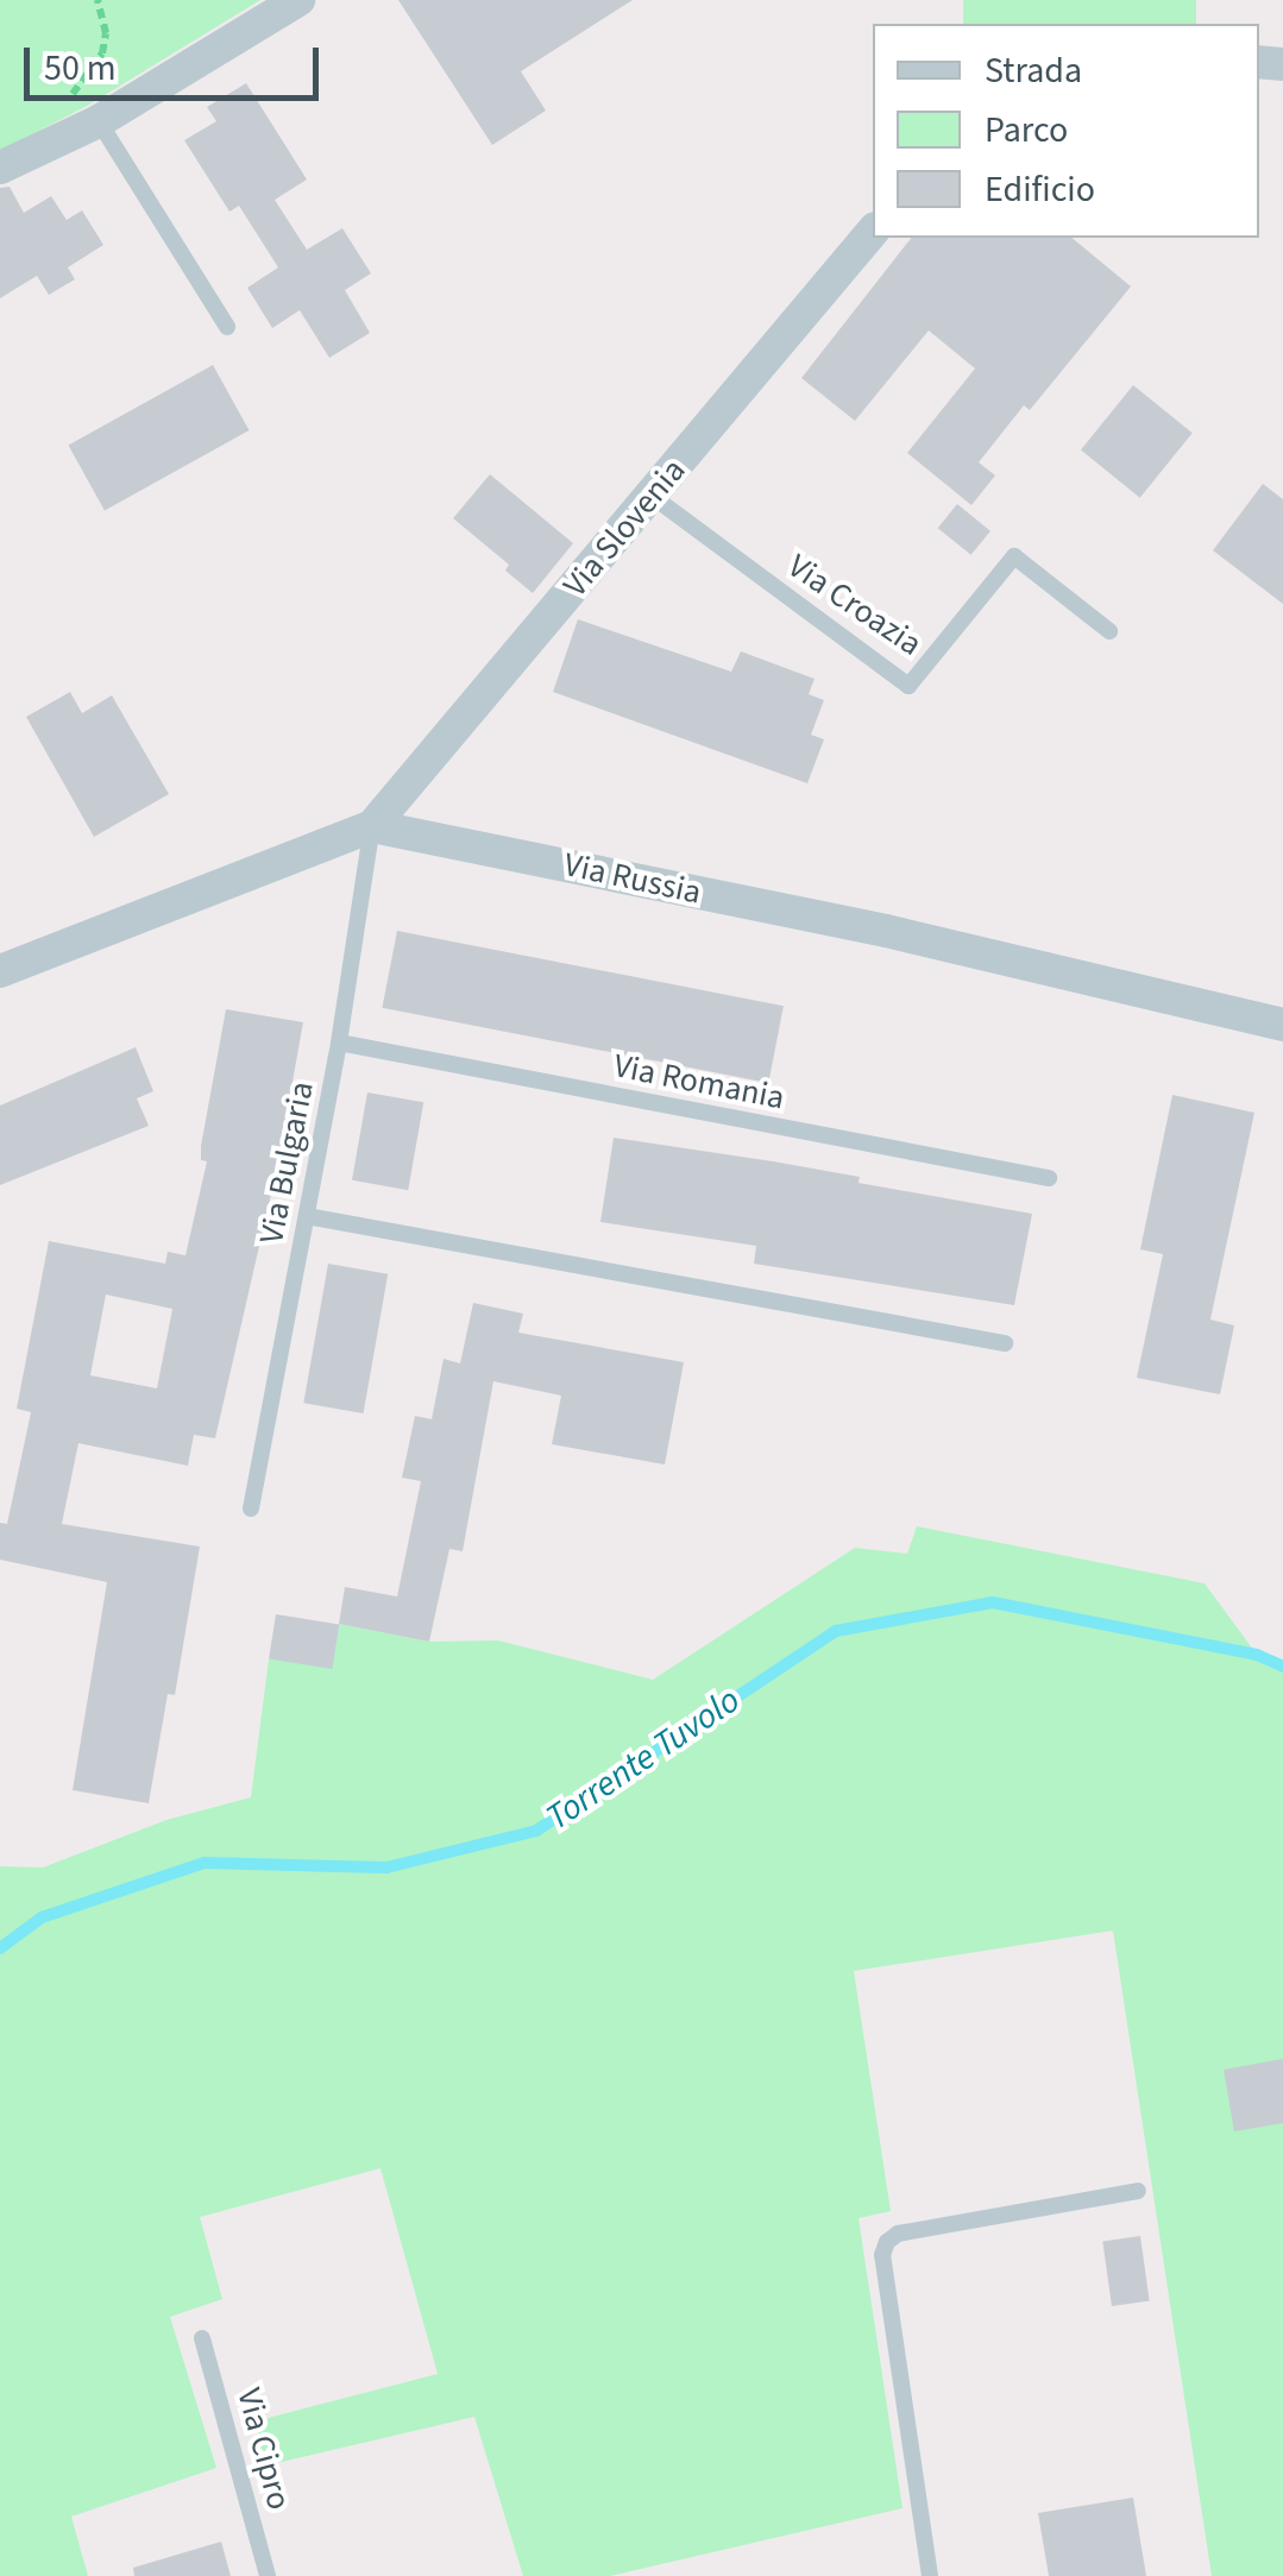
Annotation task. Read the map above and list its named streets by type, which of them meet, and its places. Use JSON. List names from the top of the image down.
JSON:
{
  "streets": {
    "street": ["Via Slovenia", "Via Russia"],
    "lane": [
      "Via Croazia",
      "Via Romania",
      "Via Bulgaria",
      "Via Cipro"
    ]
  },
  "crossings": [
    ["Via Slovenia", "Via Croazia"],
    ["Via Slovenia", "Via Russia"],
    ["Via Slovenia", "Via Bulgaria"],
    ["Via Russia", "Via Bulgaria"],
    ["Via Romania", "Via Bulgaria"]
  ],
  "water": ["Torrente Tuvolo"],
  "legend": ["Strada", "Parco", "Edificio"],
  "scale_bar": "50 m"
}
